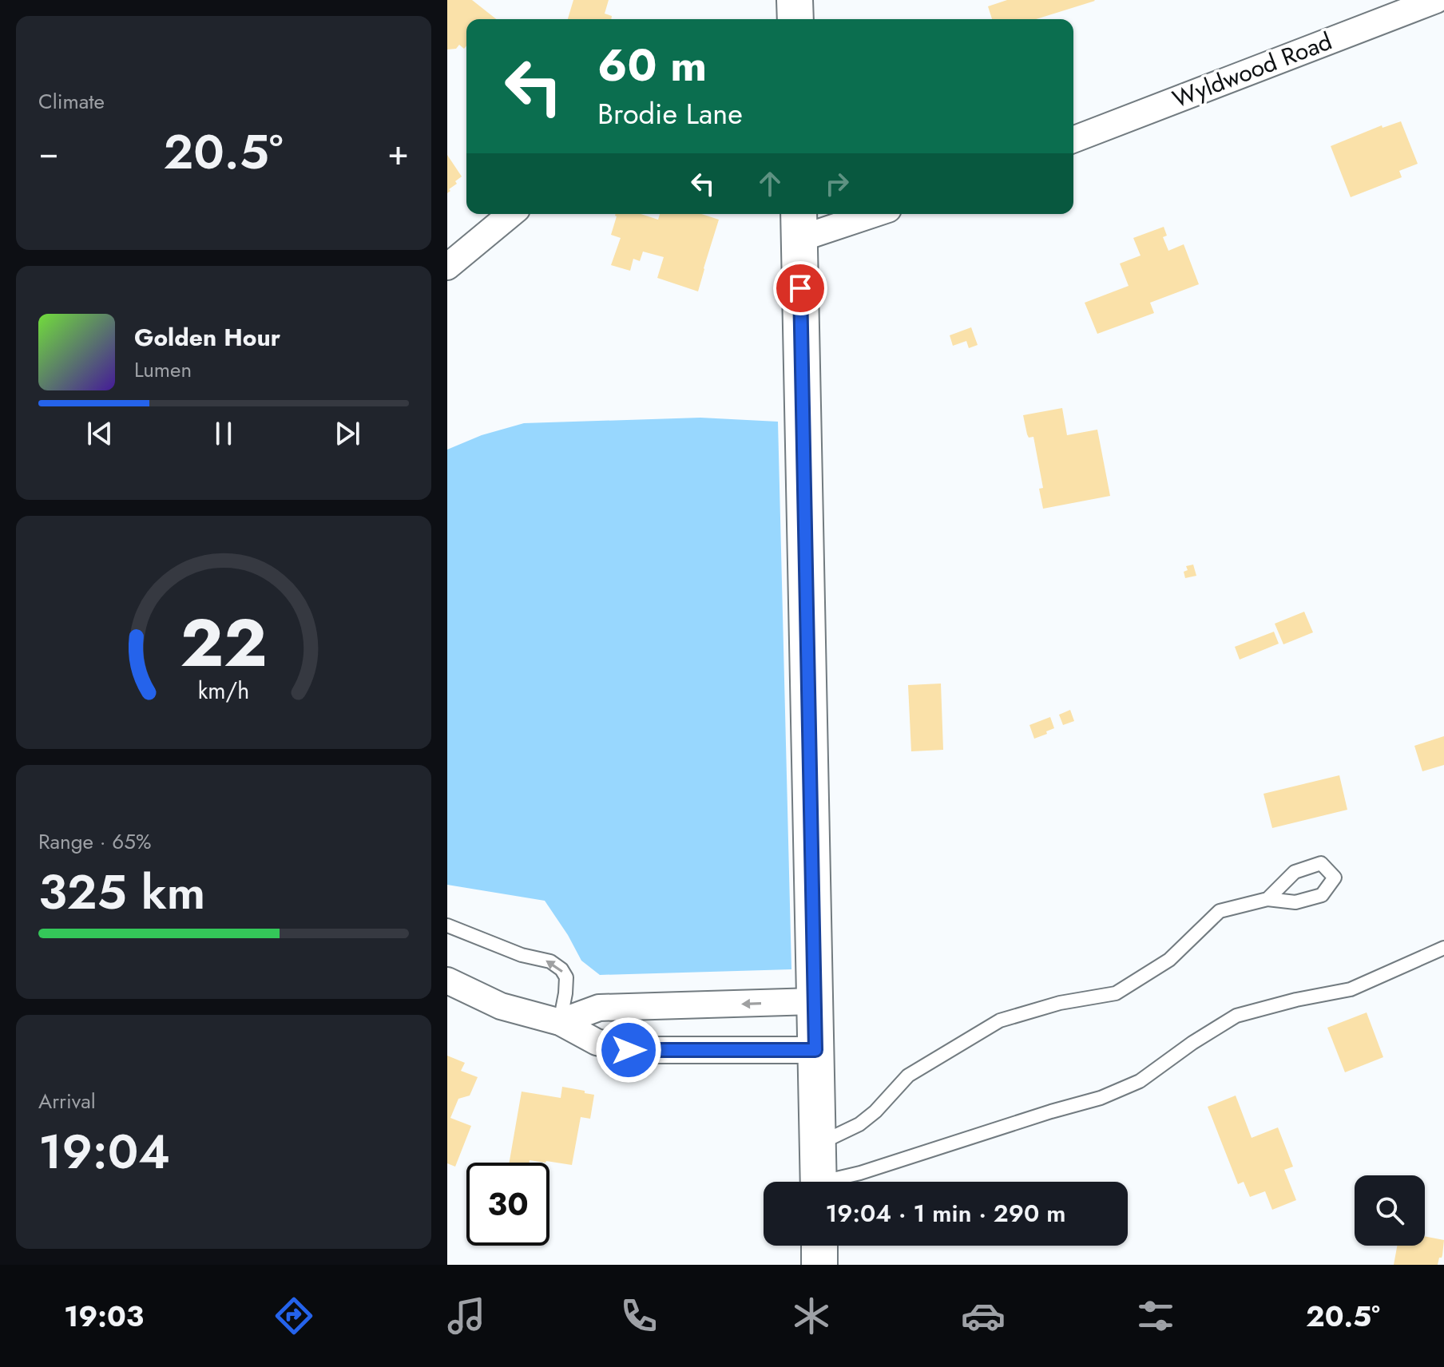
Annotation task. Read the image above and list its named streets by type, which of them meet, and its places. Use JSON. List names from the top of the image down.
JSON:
{
  "streets": {
    "street": ["Wyldwood Road"]
  },
  "page": {
    "tile": [
      "Climate",
      ["Range · 65%", "325 km"],
      ["Arrival", "19:04"]
    ],
    "turn": ["60 m", "Brodie Lane"],
    "heat": ["−", "20.5°", "+"],
    "song": ["Golden Hour", "Lumen"],
    "limit": "30",
    "trip": "19:04 · 1 min · 290 m",
    "tabs": ["19:03", "20.5°"],
    "gauge": ["22", "km/h"]
  }
}
